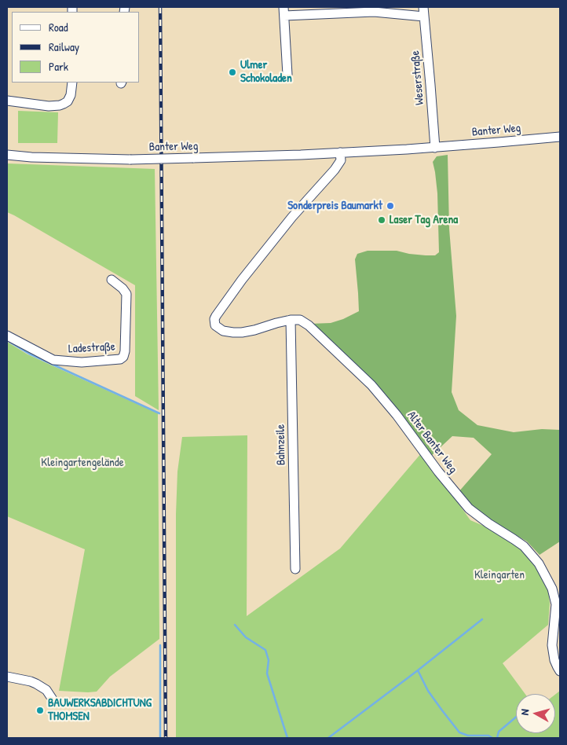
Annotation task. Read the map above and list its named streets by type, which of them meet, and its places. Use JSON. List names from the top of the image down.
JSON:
{
  "streets": {
    "street": [
      "Weserstraße",
      "Banter Weg",
      "Ladestraße",
      "Alter Banter Weg",
      "Bahnzeile"
    ]
  },
  "crossings": [
    ["Weserstraße", "Banter Weg"],
    ["Alter Banter Weg", "Bahnzeile"]
  ],
  "parks": ["Kleingartengelände", "Kleingarten"],
  "places": [
    "Ulmer Schokoladen",
    "Sonderpreis Baumarkt",
    "Laser Tag Arena",
    "BAUWERKSABDICHTUNG THOMSEN"
  ],
  "legend": ["Road", "Railway", "Park"],
  "north": "left"
}
